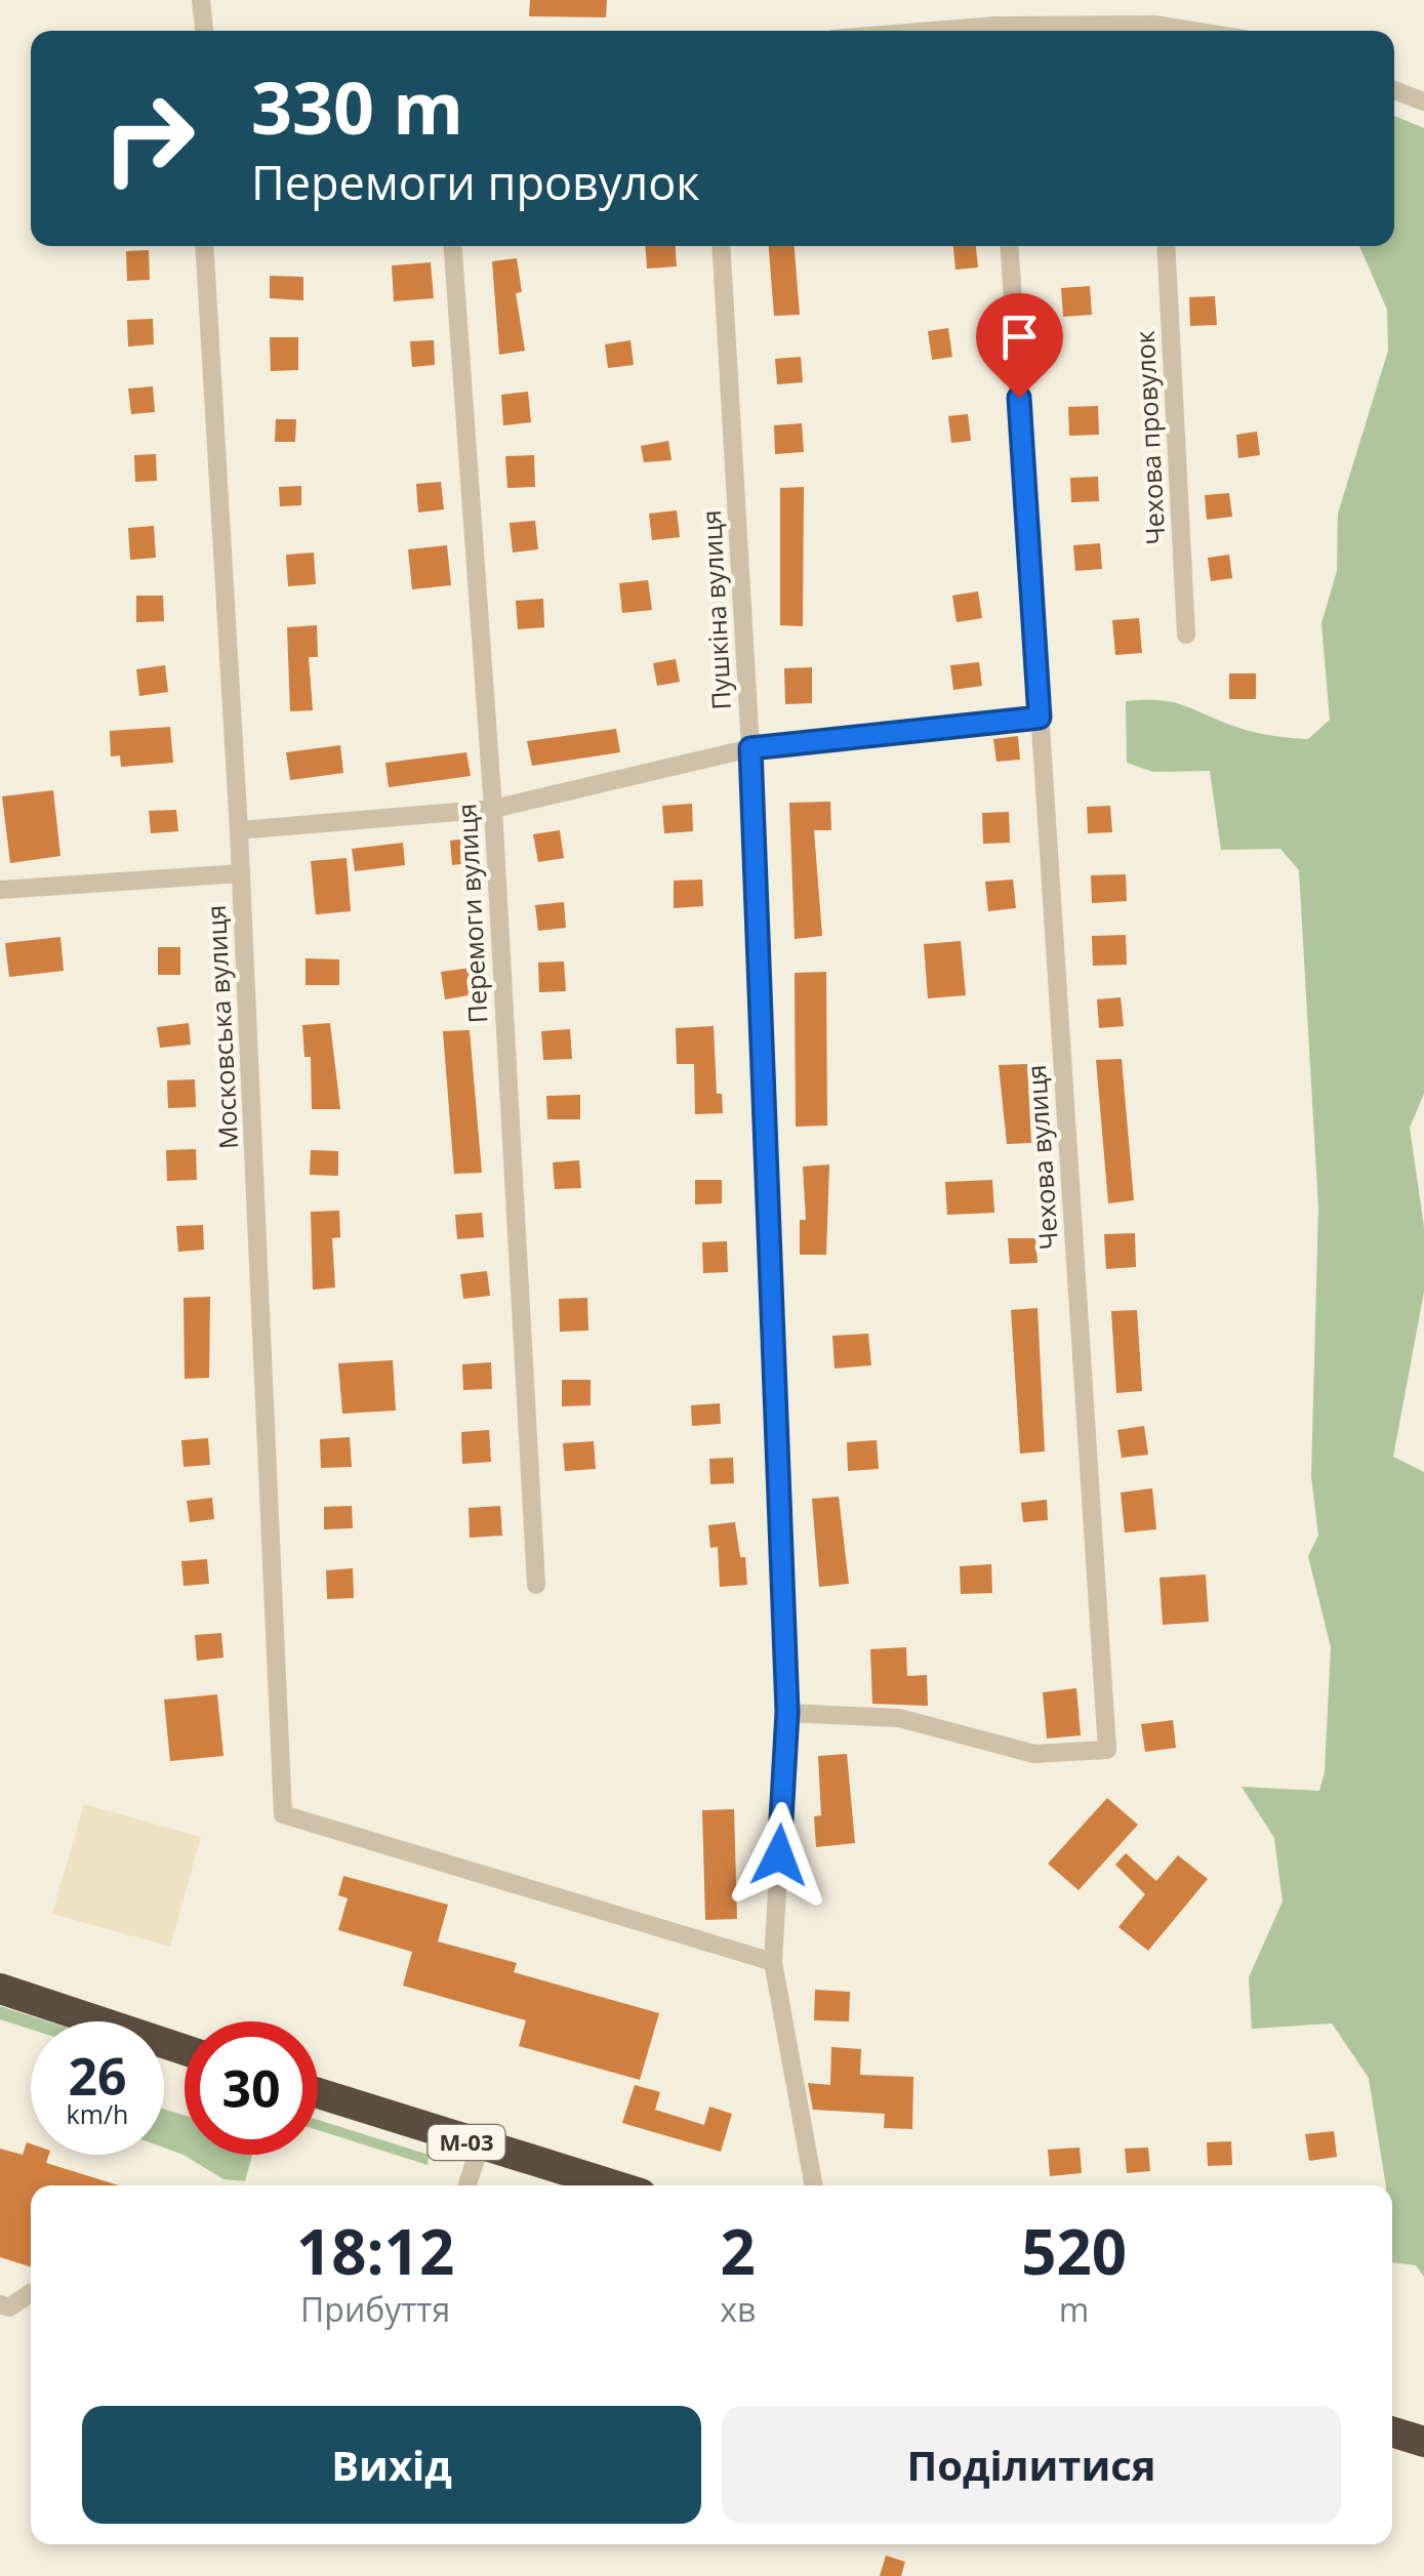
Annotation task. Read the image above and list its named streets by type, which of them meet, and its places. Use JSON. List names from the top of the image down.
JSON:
{
  "streets": {
    "highway": ["М-03"],
    "street": [
      "Чехова провулок",
      "Пушкіна вулиця",
      "Перемоги вулиця",
      "Московська вулиця",
      "Чехова вулиця"
    ]
  },
  "crossings": [
    ["Пушкіна вулиця", "Московська вулиця"],
    ["Пушкіна вулиця", "Чехова вулиця"]
  ],
  "page": {
    "turn": ["330 m", "Перемоги провулок"],
    "speed": "26 km/h",
    "limit": "30",
    "eta": [
      "18:12",
      "Прибуття",
      "2",
      "хв",
      "520",
      "m"
    ],
    "buttons": ["Вихід", "Поділитися"]
  }
}
